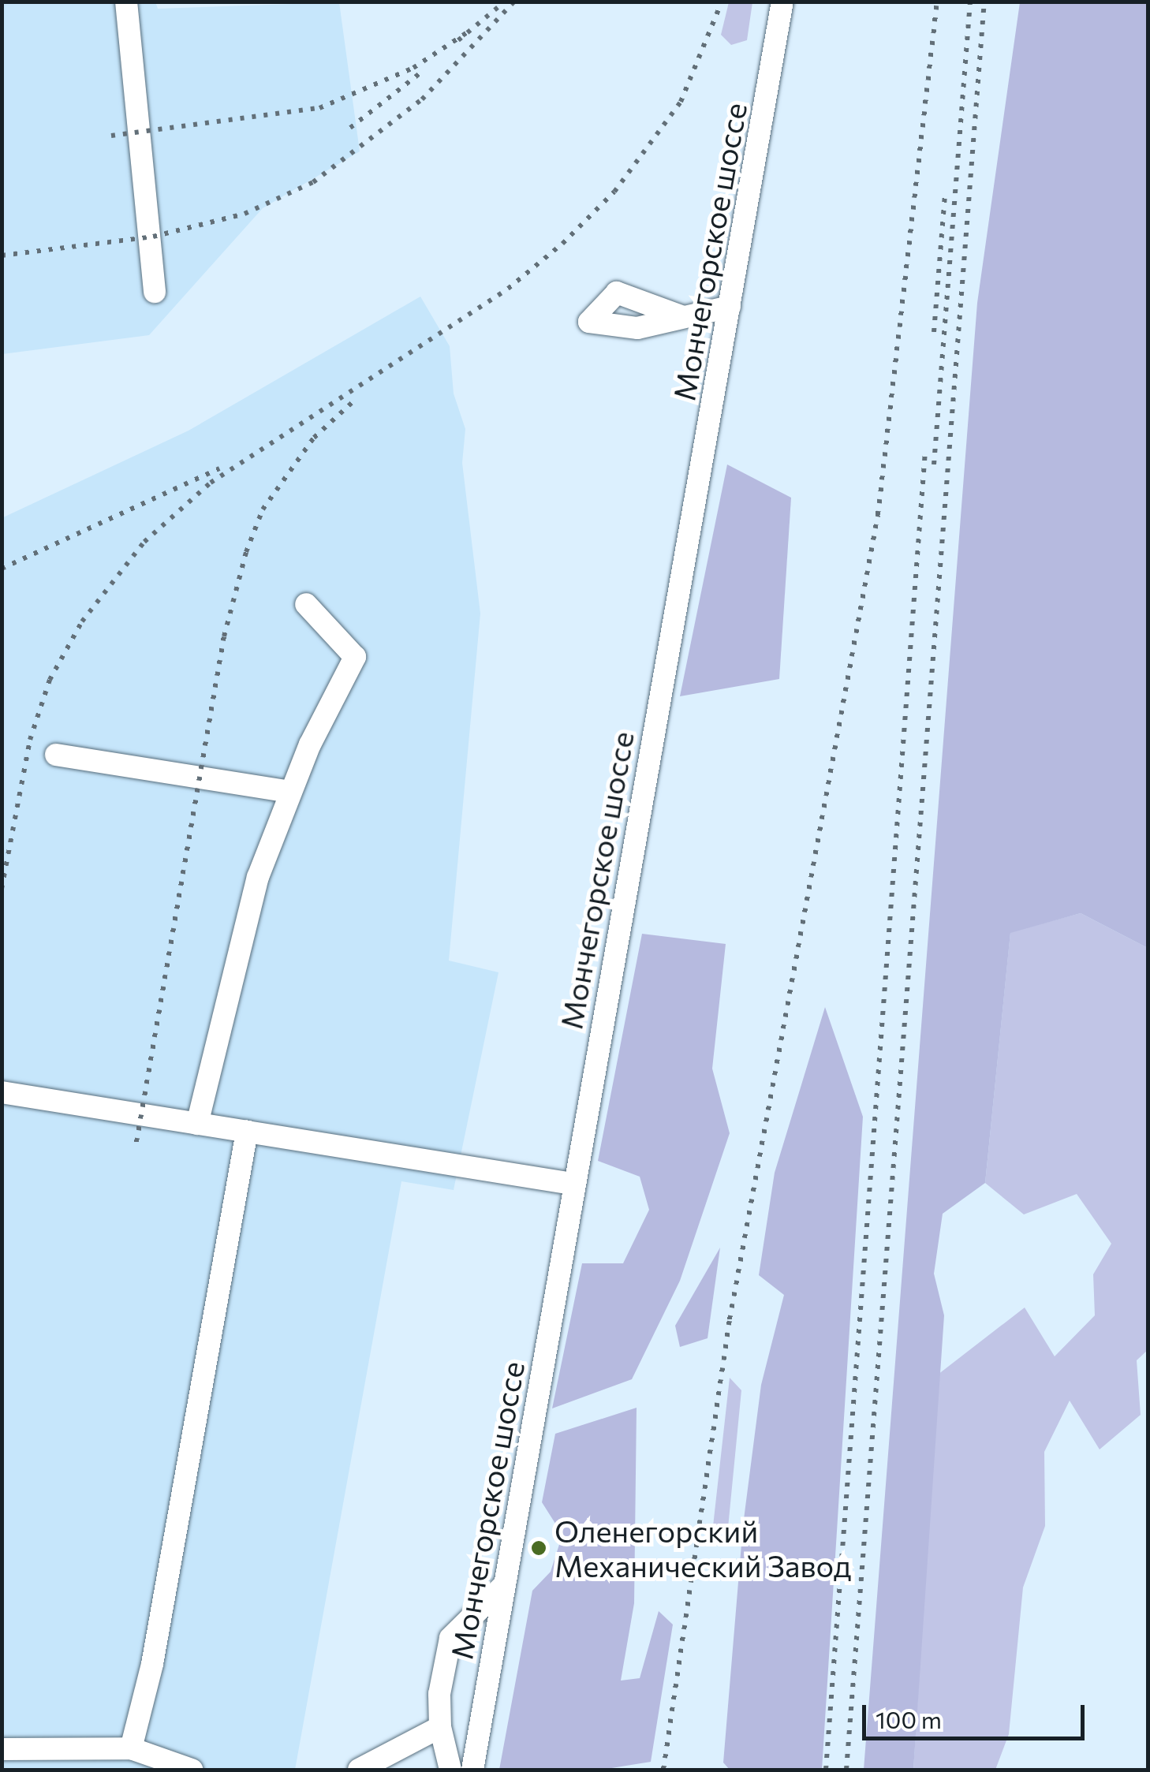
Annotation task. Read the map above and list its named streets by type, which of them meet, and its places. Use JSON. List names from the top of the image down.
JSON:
{
  "streets": {
    "street": ["Мончегорское шоссе"]
  },
  "places": ["Оленегорский Механический Завод"],
  "scale_bar": "100 m"
}
